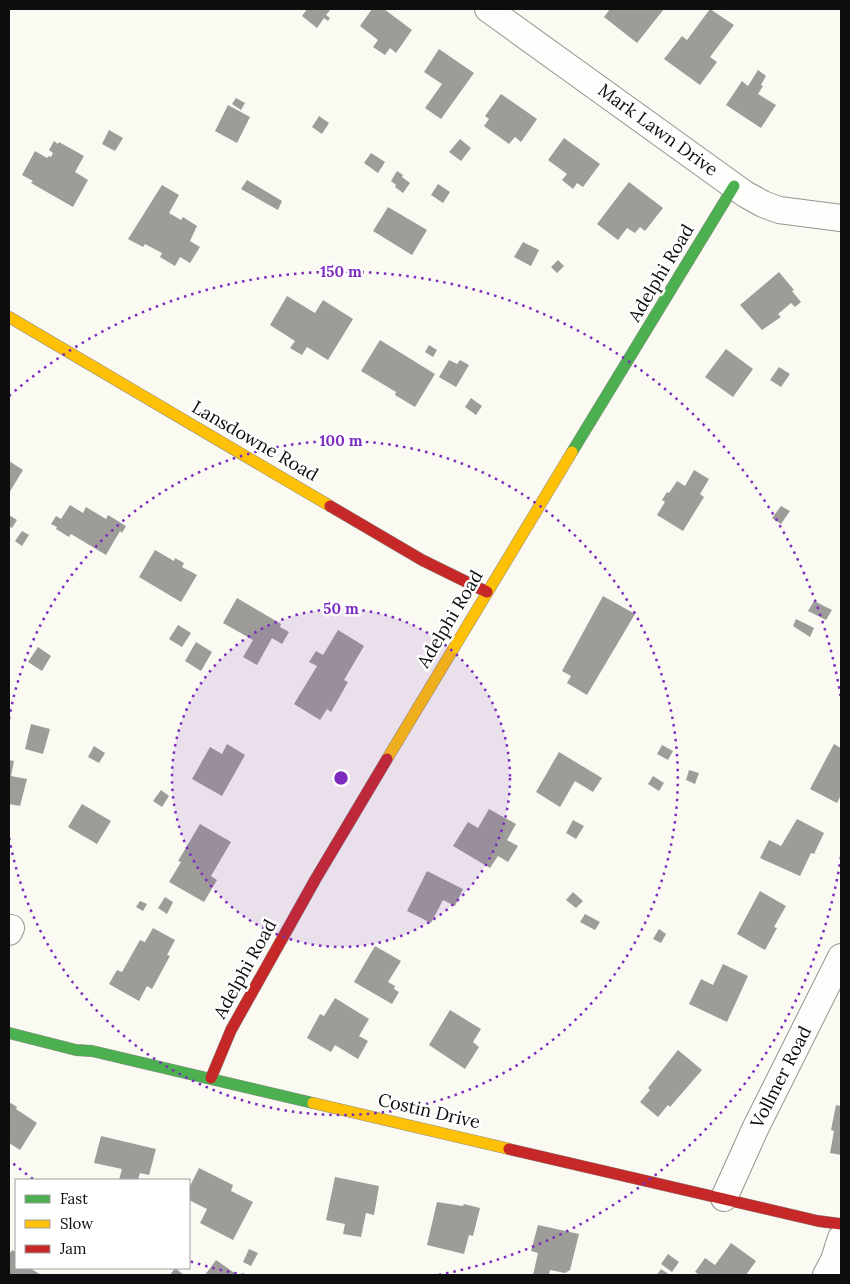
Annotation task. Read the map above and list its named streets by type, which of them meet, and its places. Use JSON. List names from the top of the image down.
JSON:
{
  "streets": {
    "street": [
      "Mark Lawn Drive",
      "Adelphi Road",
      "Lansdowne Road",
      "Vollmer Road",
      "Costin Drive"
    ]
  },
  "crossings": [
    ["Mark Lawn Drive", "Adelphi Road"],
    ["Adelphi Road", "Lansdowne Road"],
    ["Adelphi Road", "Costin Drive"],
    ["Vollmer Road", "Costin Drive"]
  ],
  "legend": ["Fast", "Slow", "Jam"],
  "rings": ["150 m", "100 m", "50 m"]
}
